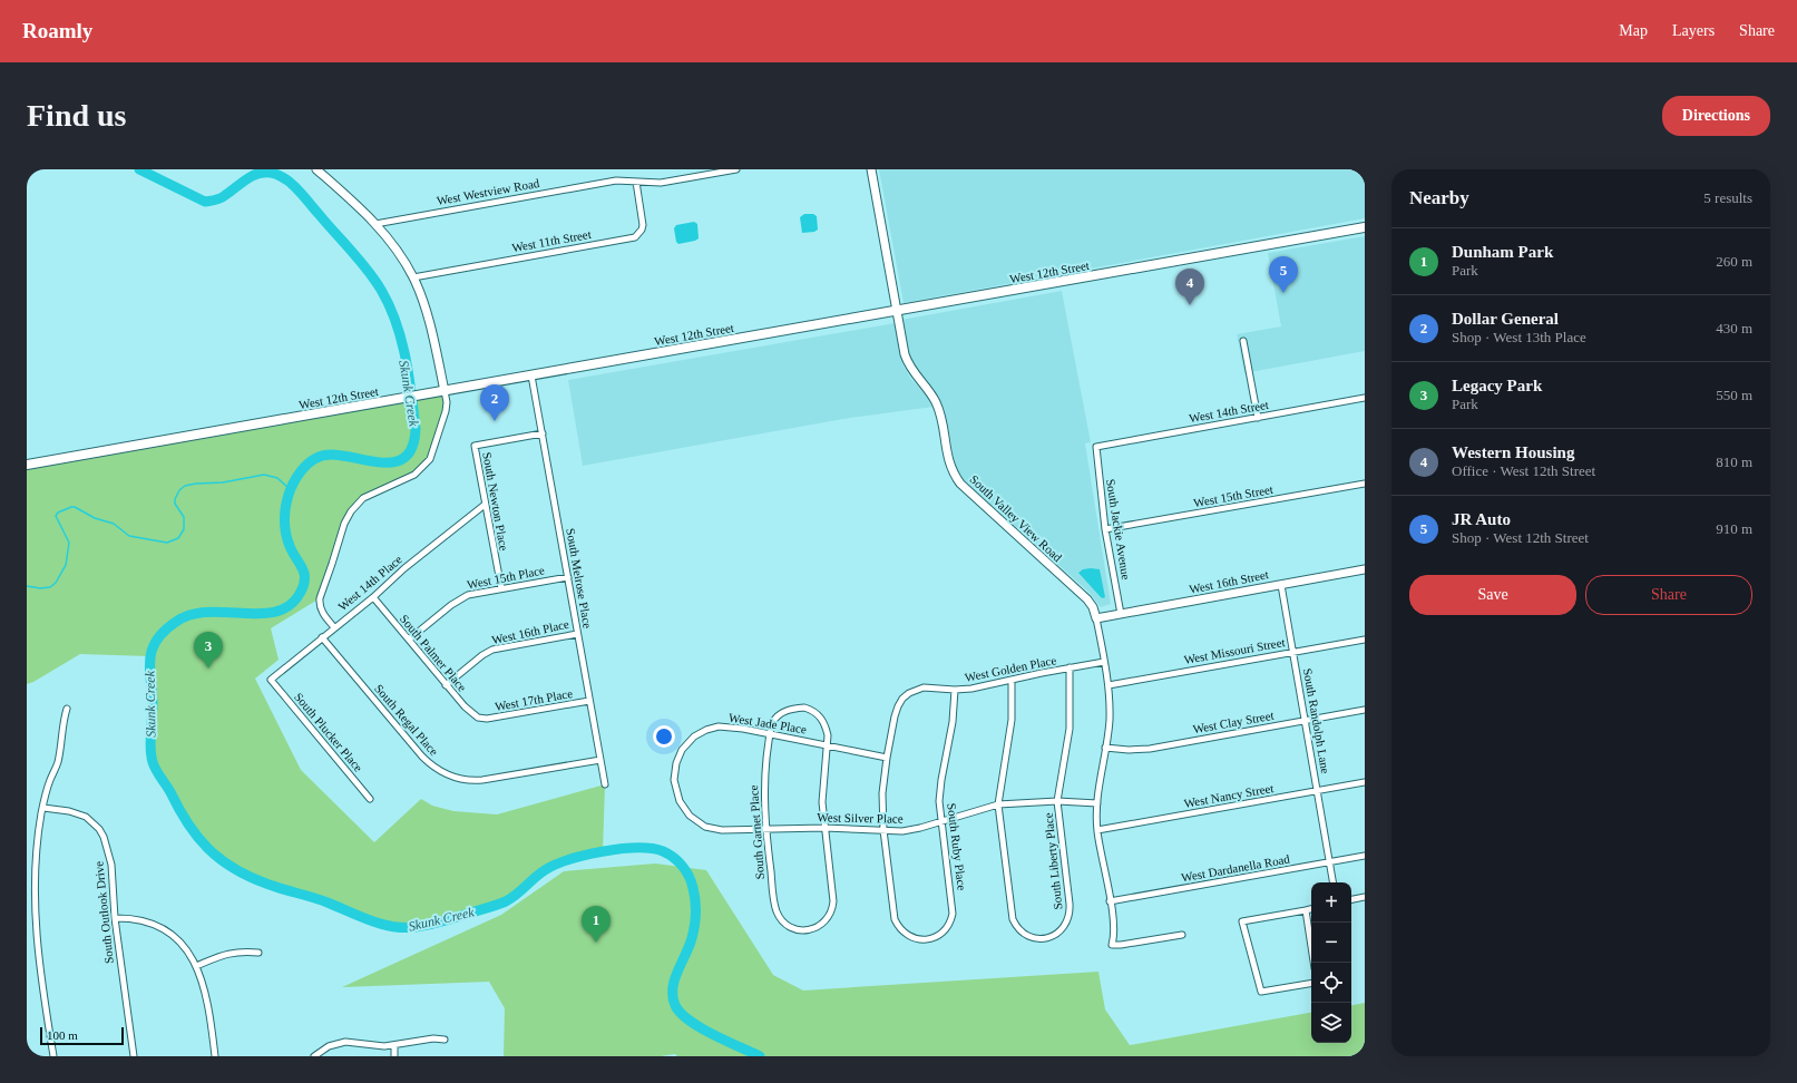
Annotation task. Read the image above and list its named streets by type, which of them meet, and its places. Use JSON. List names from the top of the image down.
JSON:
{
  "streets": {
    "main road": ["West 12th Street"],
    "street": [
      "West Westview Road",
      "West 11th Street",
      "West 14th Street",
      "West 15th Street",
      "South Newton Place",
      "South Valley View Road",
      "South Jackie Avenue",
      "West 15th Place",
      "South Melrose Place",
      "West 16th Street",
      "West 14th Place",
      "West 16th Place",
      "West Missouri Street",
      "South Palmer Place",
      "West Golden Place",
      "West 17th Place",
      "South Regal Place",
      "South Randolph Lane",
      "West Clay Street",
      "West Jade Place",
      "South Plucker Place",
      "West Nancy Street",
      "West Silver Place",
      "South Garnet Place",
      "South Ruby Place",
      "South Liberty Place",
      "West Dardanella Road",
      "South Outlook Drive"
    ]
  },
  "crossings": [
    ["West Westview Road", "West 11th Street"],
    ["West 12th Street", "South Valley View Road"],
    ["West 12th Street", "South Melrose Place"],
    ["West 14th Street", "South Jackie Avenue"],
    ["West 15th Street", "South Jackie Avenue"],
    ["South Newton Place", "West 15th Place"],
    ["South Newton Place", "South Melrose Place"],
    ["South Newton Place", "West 14th Place"],
    ["South Valley View Road", "West 16th Street"],
    ["South Jackie Avenue", "West 16th Street"],
    ["West 15th Place", "South Melrose Place"],
    ["West 15th Place", "South Palmer Place"],
    ["South Melrose Place", "West 16th Place"],
    ["South Melrose Place", "West 17th Place"],
    ["South Melrose Place", "South Regal Place"],
    ["West 16th Street", "South Randolph Lane"],
    ["West 14th Place", "South Palmer Place"],
    ["West 14th Place", "South Regal Place"],
    ["West 14th Place", "South Plucker Place"],
    ["West 16th Place", "South Palmer Place"],
    ["West Missouri Street", "South Randolph Lane"],
    ["South Palmer Place", "West 17th Place"],
    ["West Golden Place", "West Jade Place"],
    ["West Golden Place", "South Ruby Place"],
    ["West Golden Place", "South Liberty Place"],
    ["South Randolph Lane", "West Clay Street"],
    ["South Randolph Lane", "West Nancy Street"],
    ["South Randolph Lane", "West Dardanella Road"],
    ["West Jade Place", "West Silver Place"],
    ["West Jade Place", "South Garnet Place"],
    ["West Silver Place", "South Garnet Place"],
    ["West Silver Place", "South Ruby Place"],
    ["West Silver Place", "South Liberty Place"]
  ],
  "water": ["Skunk Creek"],
  "scale_bar": "100 m",
  "page": {
    "header": "Roamly",
    "nav": ["Map", "Layers", "Share"],
    "buttons": [
      "Directions",
      ["Save", "Share"]
    ],
    "title": "Find us",
    "heading": ["Nearby", "5 results"],
    "list": [
      {
        "mark": "1",
        "name": "Dunham Park",
        "note": "Park",
        "value": "260 m"
      },
      {
        "mark": "2",
        "name": "Dollar General",
        "note": "Shop · West 13th Place",
        "value": "430 m"
      },
      {
        "mark": "3",
        "name": "Legacy Park",
        "note": "Park",
        "value": "550 m"
      },
      {
        "mark": "4",
        "name": "Western Housing",
        "note": "Office · West 12th Street",
        "value": "810 m"
      },
      {
        "mark": "5",
        "name": "JR Auto",
        "note": "Shop · West 12th Street",
        "value": "910 m"
      }
    ],
    "pins": [
      "5",
      "4",
      "2",
      "3",
      "1"
    ],
    "map_buttons": ["+", "−"],
    "scale": "100 m"
  }
}
